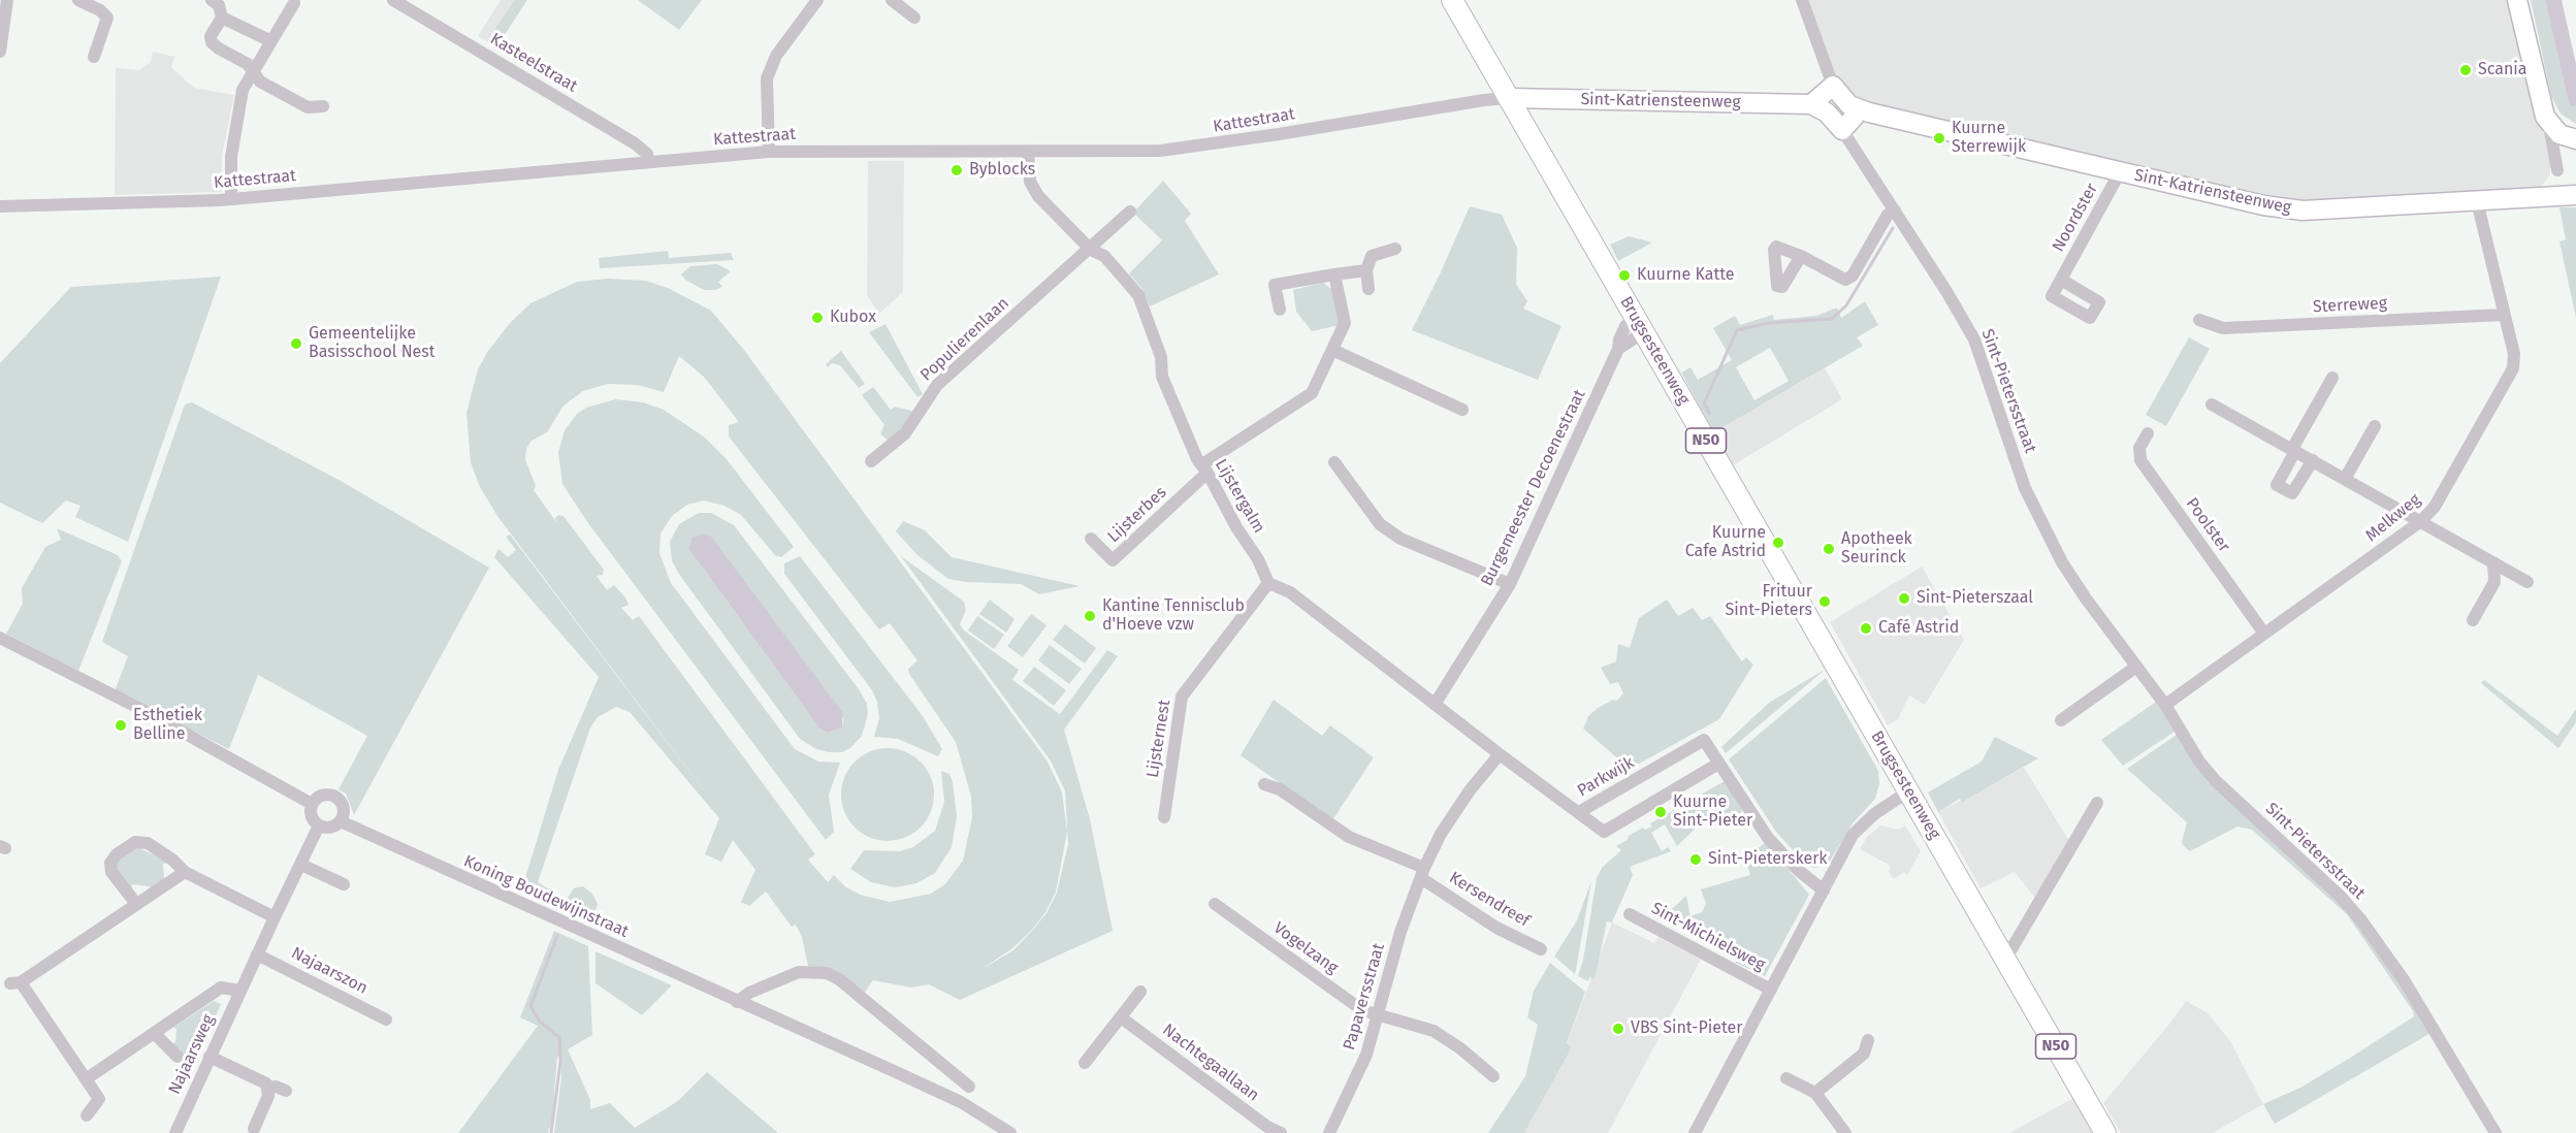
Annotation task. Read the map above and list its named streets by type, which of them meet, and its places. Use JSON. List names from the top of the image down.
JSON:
{
  "streets": {
    "main road": ["Brugsesteenweg", "N50"],
    "street": [
      "Kasteelstraat",
      "Sint-Katriensteenweg",
      "Kattestraat",
      "Noordster",
      "Sterreweg",
      "Populierenlaan",
      "Sint-Pietersstraat",
      "Burgemeester Decoenestraat",
      "Lijstergalm",
      "Lijsterbes",
      "Melkweg",
      "Poolster",
      "Lijsternest",
      "Parkwijk",
      "Koning Boudewijnstraat",
      "Kersendreef",
      "Sint-Michielsweg",
      "Vogelzang",
      "Najaarszon",
      "Papaversstraat",
      "Najaarsweg",
      "Nachtegaallaan"
    ]
  },
  "crossings": [
    ["Kasteelstraat", "Kattestraat"],
    ["Sint-Katriensteenweg", "Kattestraat"],
    ["Sint-Katriensteenweg", "Noordster"],
    ["Sint-Katriensteenweg", "Brugsesteenweg"],
    ["Sint-Katriensteenweg", "Melkweg"],
    ["Kattestraat", "Brugsesteenweg"],
    ["Kattestraat", "Lijstergalm"],
    ["Sterreweg", "Melkweg"],
    ["Populierenlaan", "Lijstergalm"],
    ["Brugsesteenweg", "Burgemeester Decoenestraat"],
    ["Brugsesteenweg", "Sint-Michielsweg"],
    ["Sint-Pietersstraat", "Melkweg"],
    ["Lijstergalm", "Lijsterbes"],
    ["Lijstergalm", "Lijsternest"],
    ["Melkweg", "Poolster"],
    ["Parkwijk", "Sint-Michielsweg"],
    ["Koning Boudewijnstraat", "Najaarsweg"],
    ["Kersendreef", "Papaversstraat"],
    ["Vogelzang", "Papaversstraat"],
    ["Najaarszon", "Najaarsweg"]
  ],
  "places": [
    "Scania",
    "Kuurne Sterrewijk",
    "Byblocks",
    "Kuurne Katte",
    "Kubox",
    "Gemeentelijke Basisschool Nest",
    "Kuurne Cafe Astrid",
    "Apotheek Seurinck",
    "Sint-Pieterszaal",
    "Frituur Sint-Pieters",
    "Kantine Tennisclub d'Hoeve vzw",
    "Café Astrid",
    "Esthetiek Belline",
    "Kuurne Sint-Pieter",
    "Sint-Pieterskerk",
    "VBS Sint-Pieter"
  ]
}
